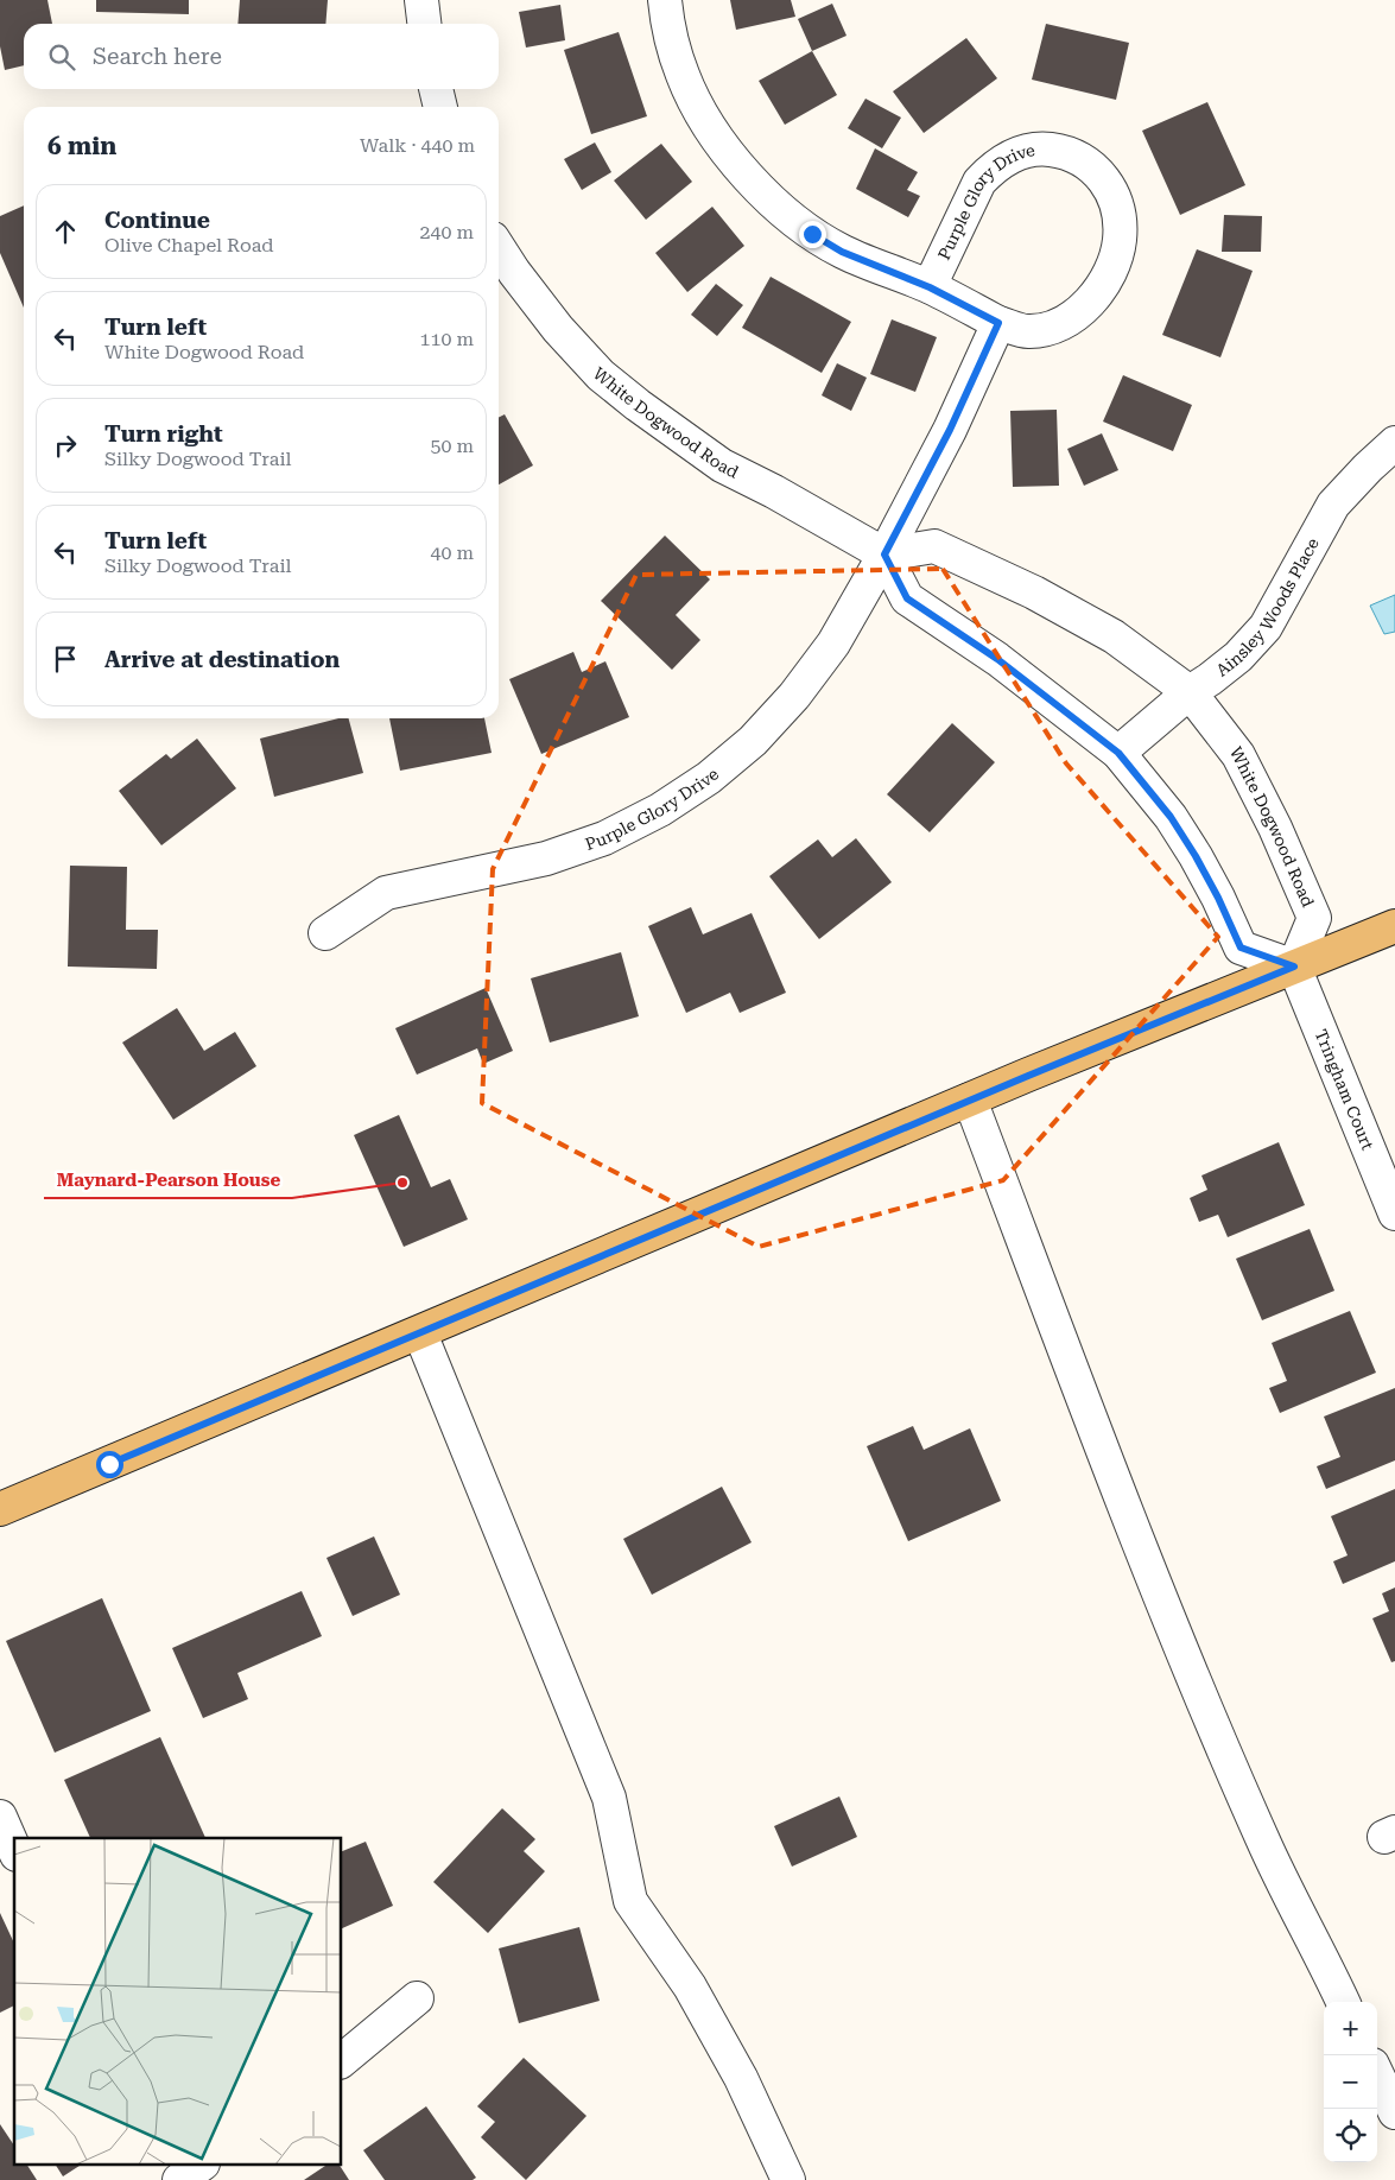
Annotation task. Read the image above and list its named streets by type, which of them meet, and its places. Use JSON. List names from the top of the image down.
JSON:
{
  "streets": {
    "street": [
      "Purple Glory Drive",
      "White Dogwood Road",
      "Ainsley Woods Place",
      "Tringham Court"
    ]
  },
  "crossings": [
    ["Purple Glory Drive", "White Dogwood Road"],
    ["White Dogwood Road", "Ainsley Woods Place"],
    ["White Dogwood Road", "Tringham Court"]
  ],
  "places": ["Maynard-Pearson House"],
  "page": {
    "search": "Search here",
    "heading": ["6 min", "Walk · 440 m"],
    "list": [
      ["Continue", "Olive Chapel Road", "240 m"],
      ["Turn left", "White Dogwood Road", "110 m"],
      ["Turn right", "Silky Dogwood Trail", "50 m"],
      ["Turn left", "Silky Dogwood Trail", "40 m"],
      "Arrive at destination"
    ],
    "map_buttons": ["+", "−"]
  }
}
